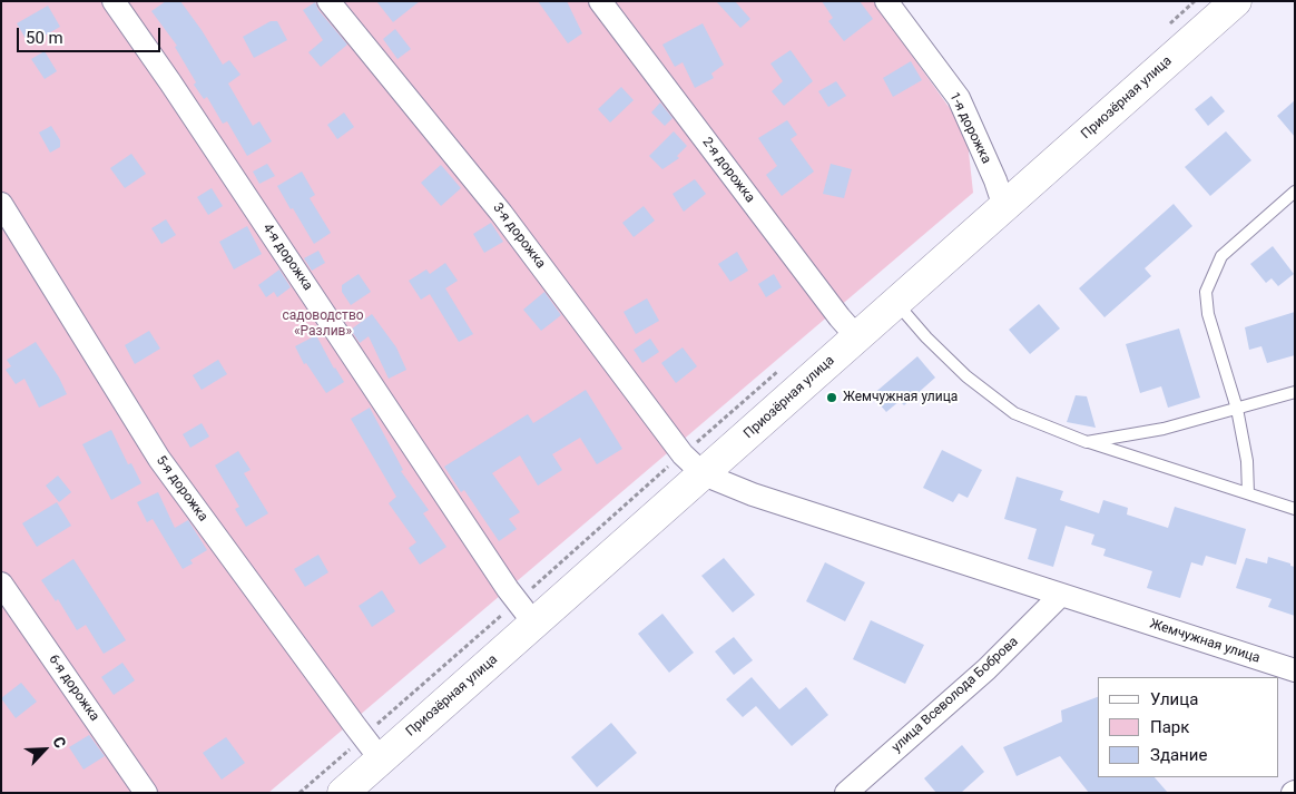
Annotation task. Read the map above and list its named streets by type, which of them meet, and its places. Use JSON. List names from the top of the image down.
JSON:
{
  "streets": {
    "street": [
      "Приозёрная улица",
      "1-я дорожка",
      "2-я дорожка",
      "3-я дорожка",
      "4-я дорожка",
      "5-я дорожка",
      "Жемчужная улица",
      "6-я дорожка",
      "улица Всеволода Боброва"
    ]
  },
  "crossings": [
    ["Приозёрная улица", "1-я дорожка"],
    ["Приозёрная улица", "2-я дорожка"],
    ["Приозёрная улица", "3-я дорожка"],
    ["Приозёрная улица", "4-я дорожка"],
    ["Приозёрная улица", "5-я дорожка"],
    ["Приозёрная улица", "Жемчужная улица"],
    ["3-я дорожка", "Жемчужная улица"],
    ["Жемчужная улица", "улица Всеволода Боброва"]
  ],
  "parks": ["садоводство «Разлив»"],
  "places": ["Жемчужная улица"],
  "legend": ["Улица", "Парк", "Здание"],
  "scale_bar": "50 m",
  "north": "top right"
}
